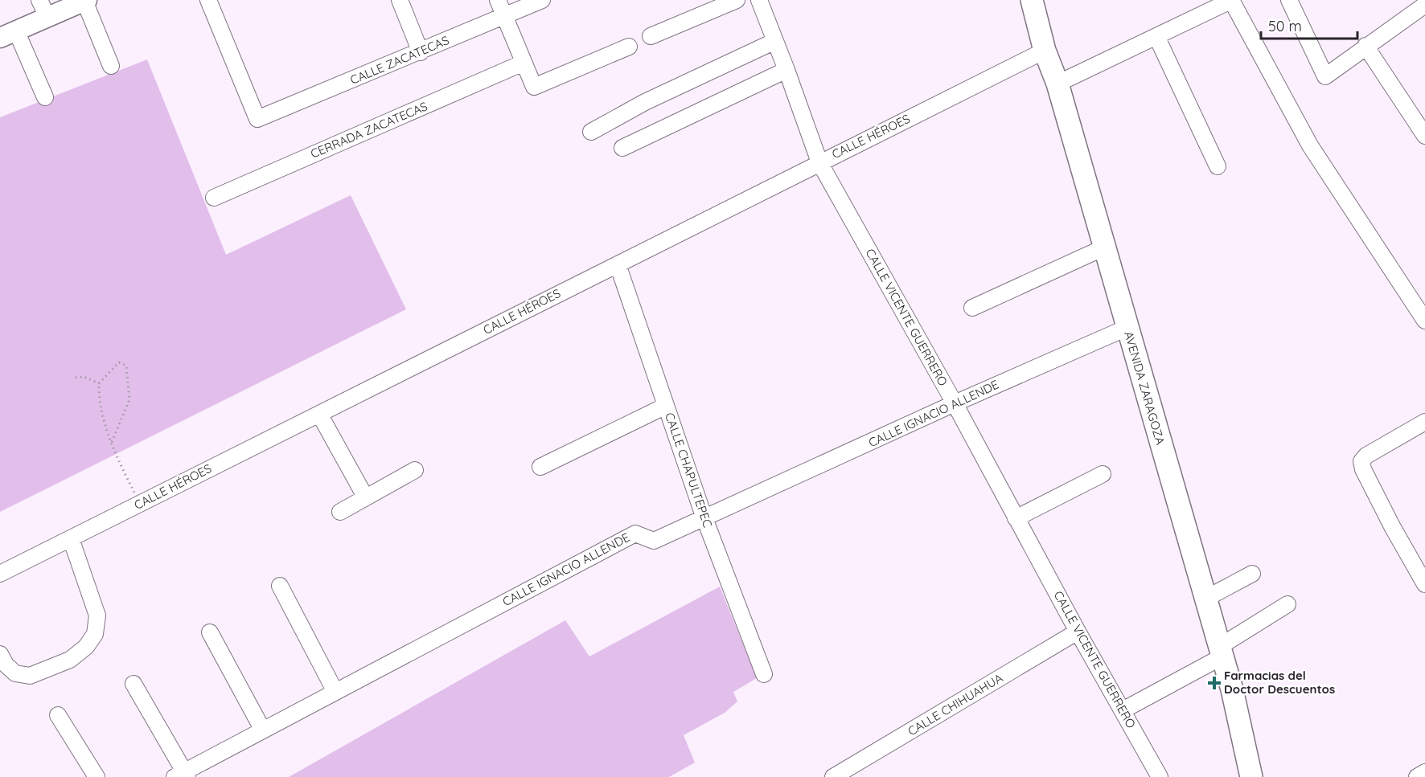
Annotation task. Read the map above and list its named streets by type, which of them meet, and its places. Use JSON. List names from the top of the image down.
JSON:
{
  "streets": {
    "main road": ["AVENIDA ZARAGOZA"],
    "street": [
      "CALLE ZACATECAS",
      "CERRADA ZACATECAS",
      "CALLE HÉROES",
      "CALLE VICENTE GUERRERO",
      "CALLE IGNACIO ALLENDE",
      "CALLE CHAPULTEPEC",
      "CALLE CHIHUAHUA"
    ]
  },
  "crossings": [
    ["CALLE HÉROES", "CALLE VICENTE GUERRERO"],
    ["CALLE HÉROES", "AVENIDA ZARAGOZA"],
    ["CALLE HÉROES", "CALLE CHAPULTEPEC"],
    ["CALLE VICENTE GUERRERO", "CALLE IGNACIO ALLENDE"],
    ["CALLE VICENTE GUERRERO", "CALLE CHIHUAHUA"],
    ["AVENIDA ZARAGOZA", "CALLE IGNACIO ALLENDE"],
    ["CALLE IGNACIO ALLENDE", "CALLE CHAPULTEPEC"]
  ],
  "places": {
    "health": ["Farmacias del Doctor Descuentos"]
  },
  "scale_bar": "50 m"
}
